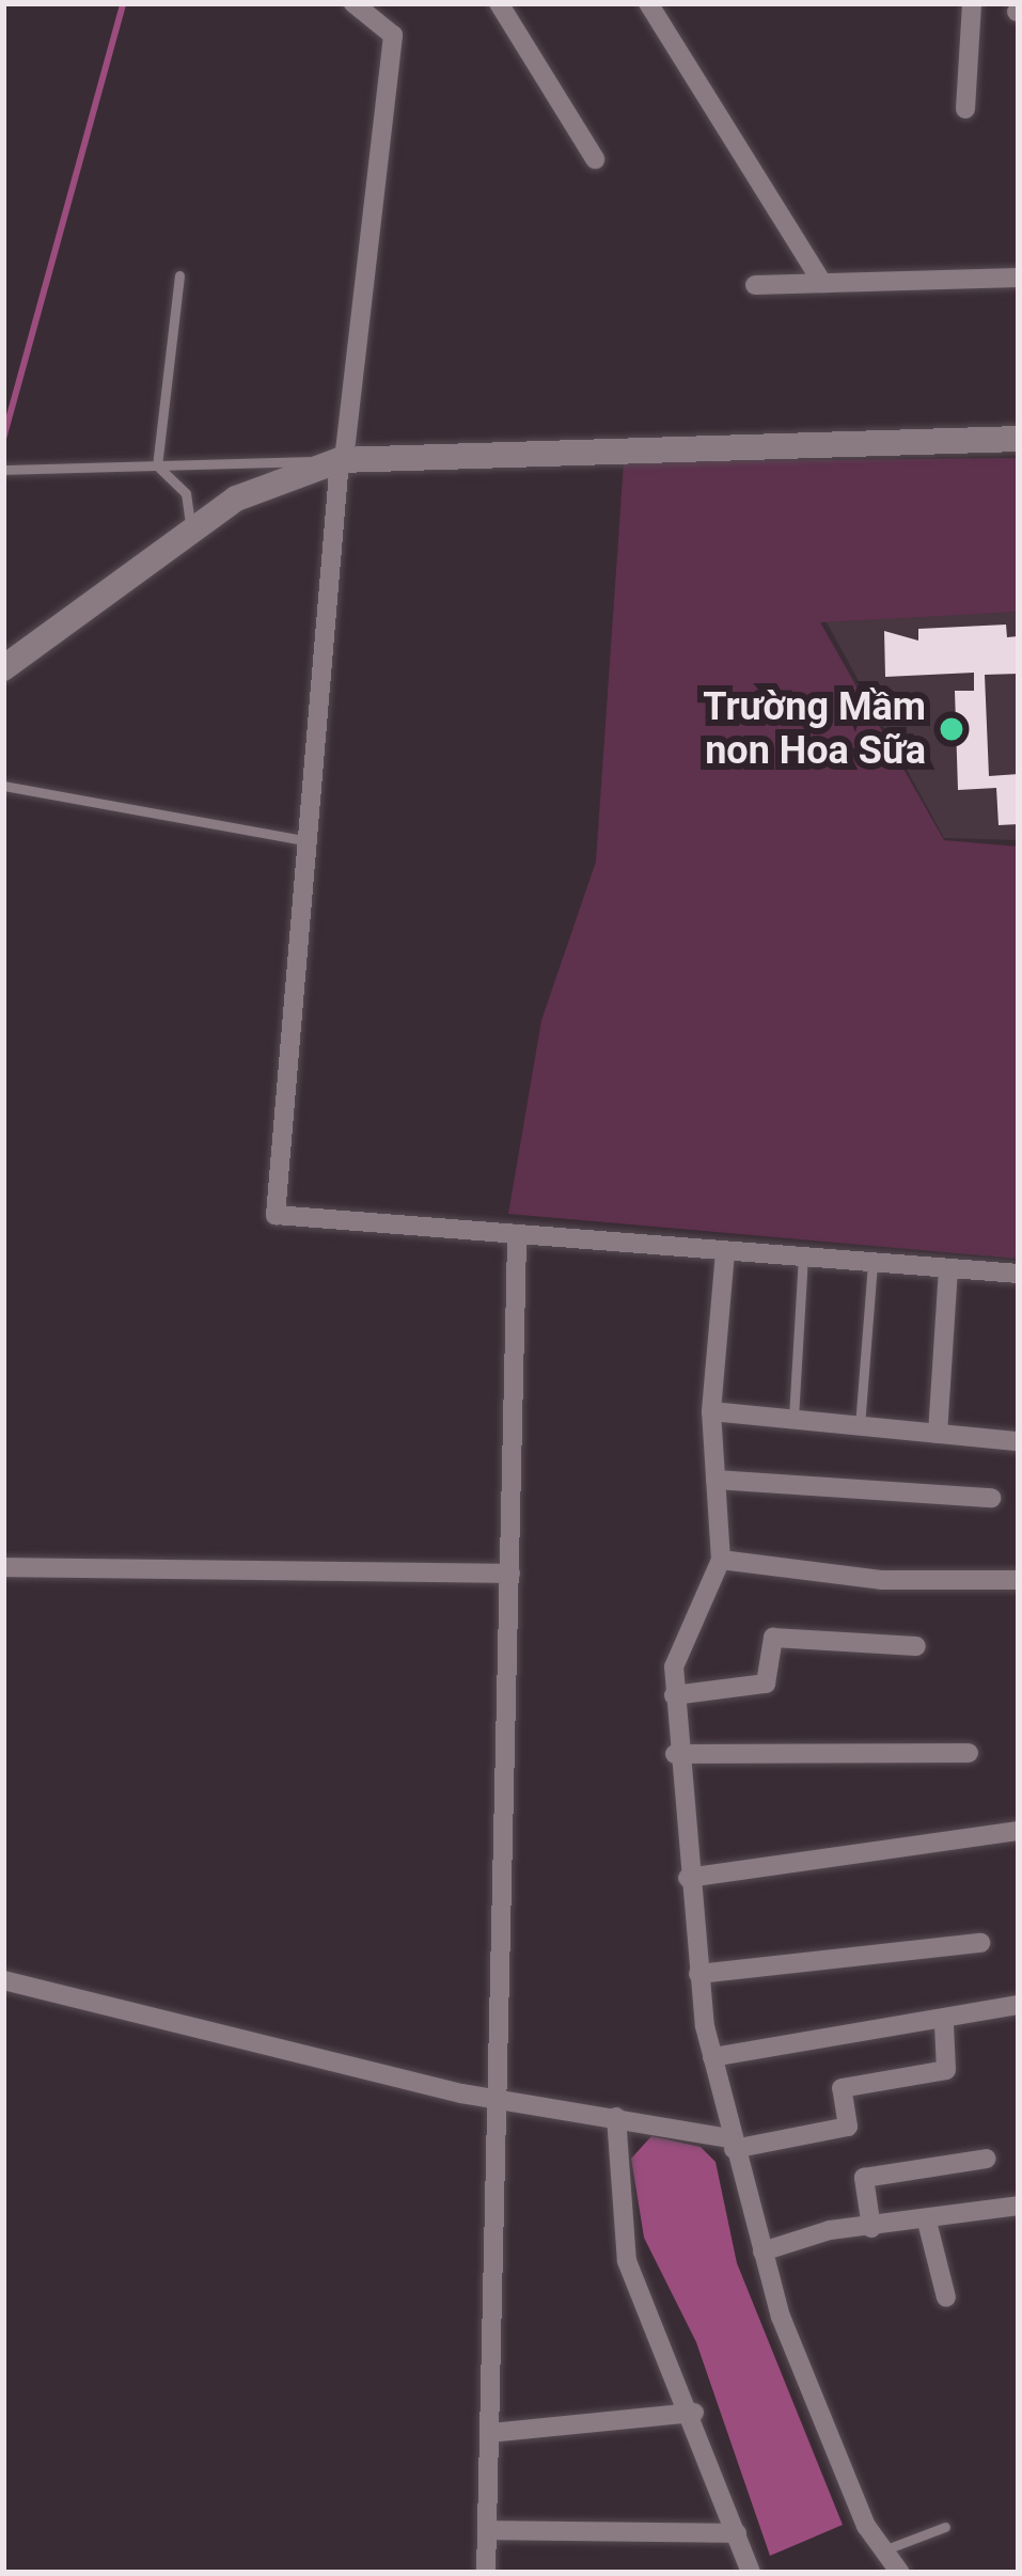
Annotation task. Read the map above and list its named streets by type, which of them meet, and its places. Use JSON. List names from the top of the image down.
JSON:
{
  "places": ["Trường Mầm non Hoa Sữa"]
}
